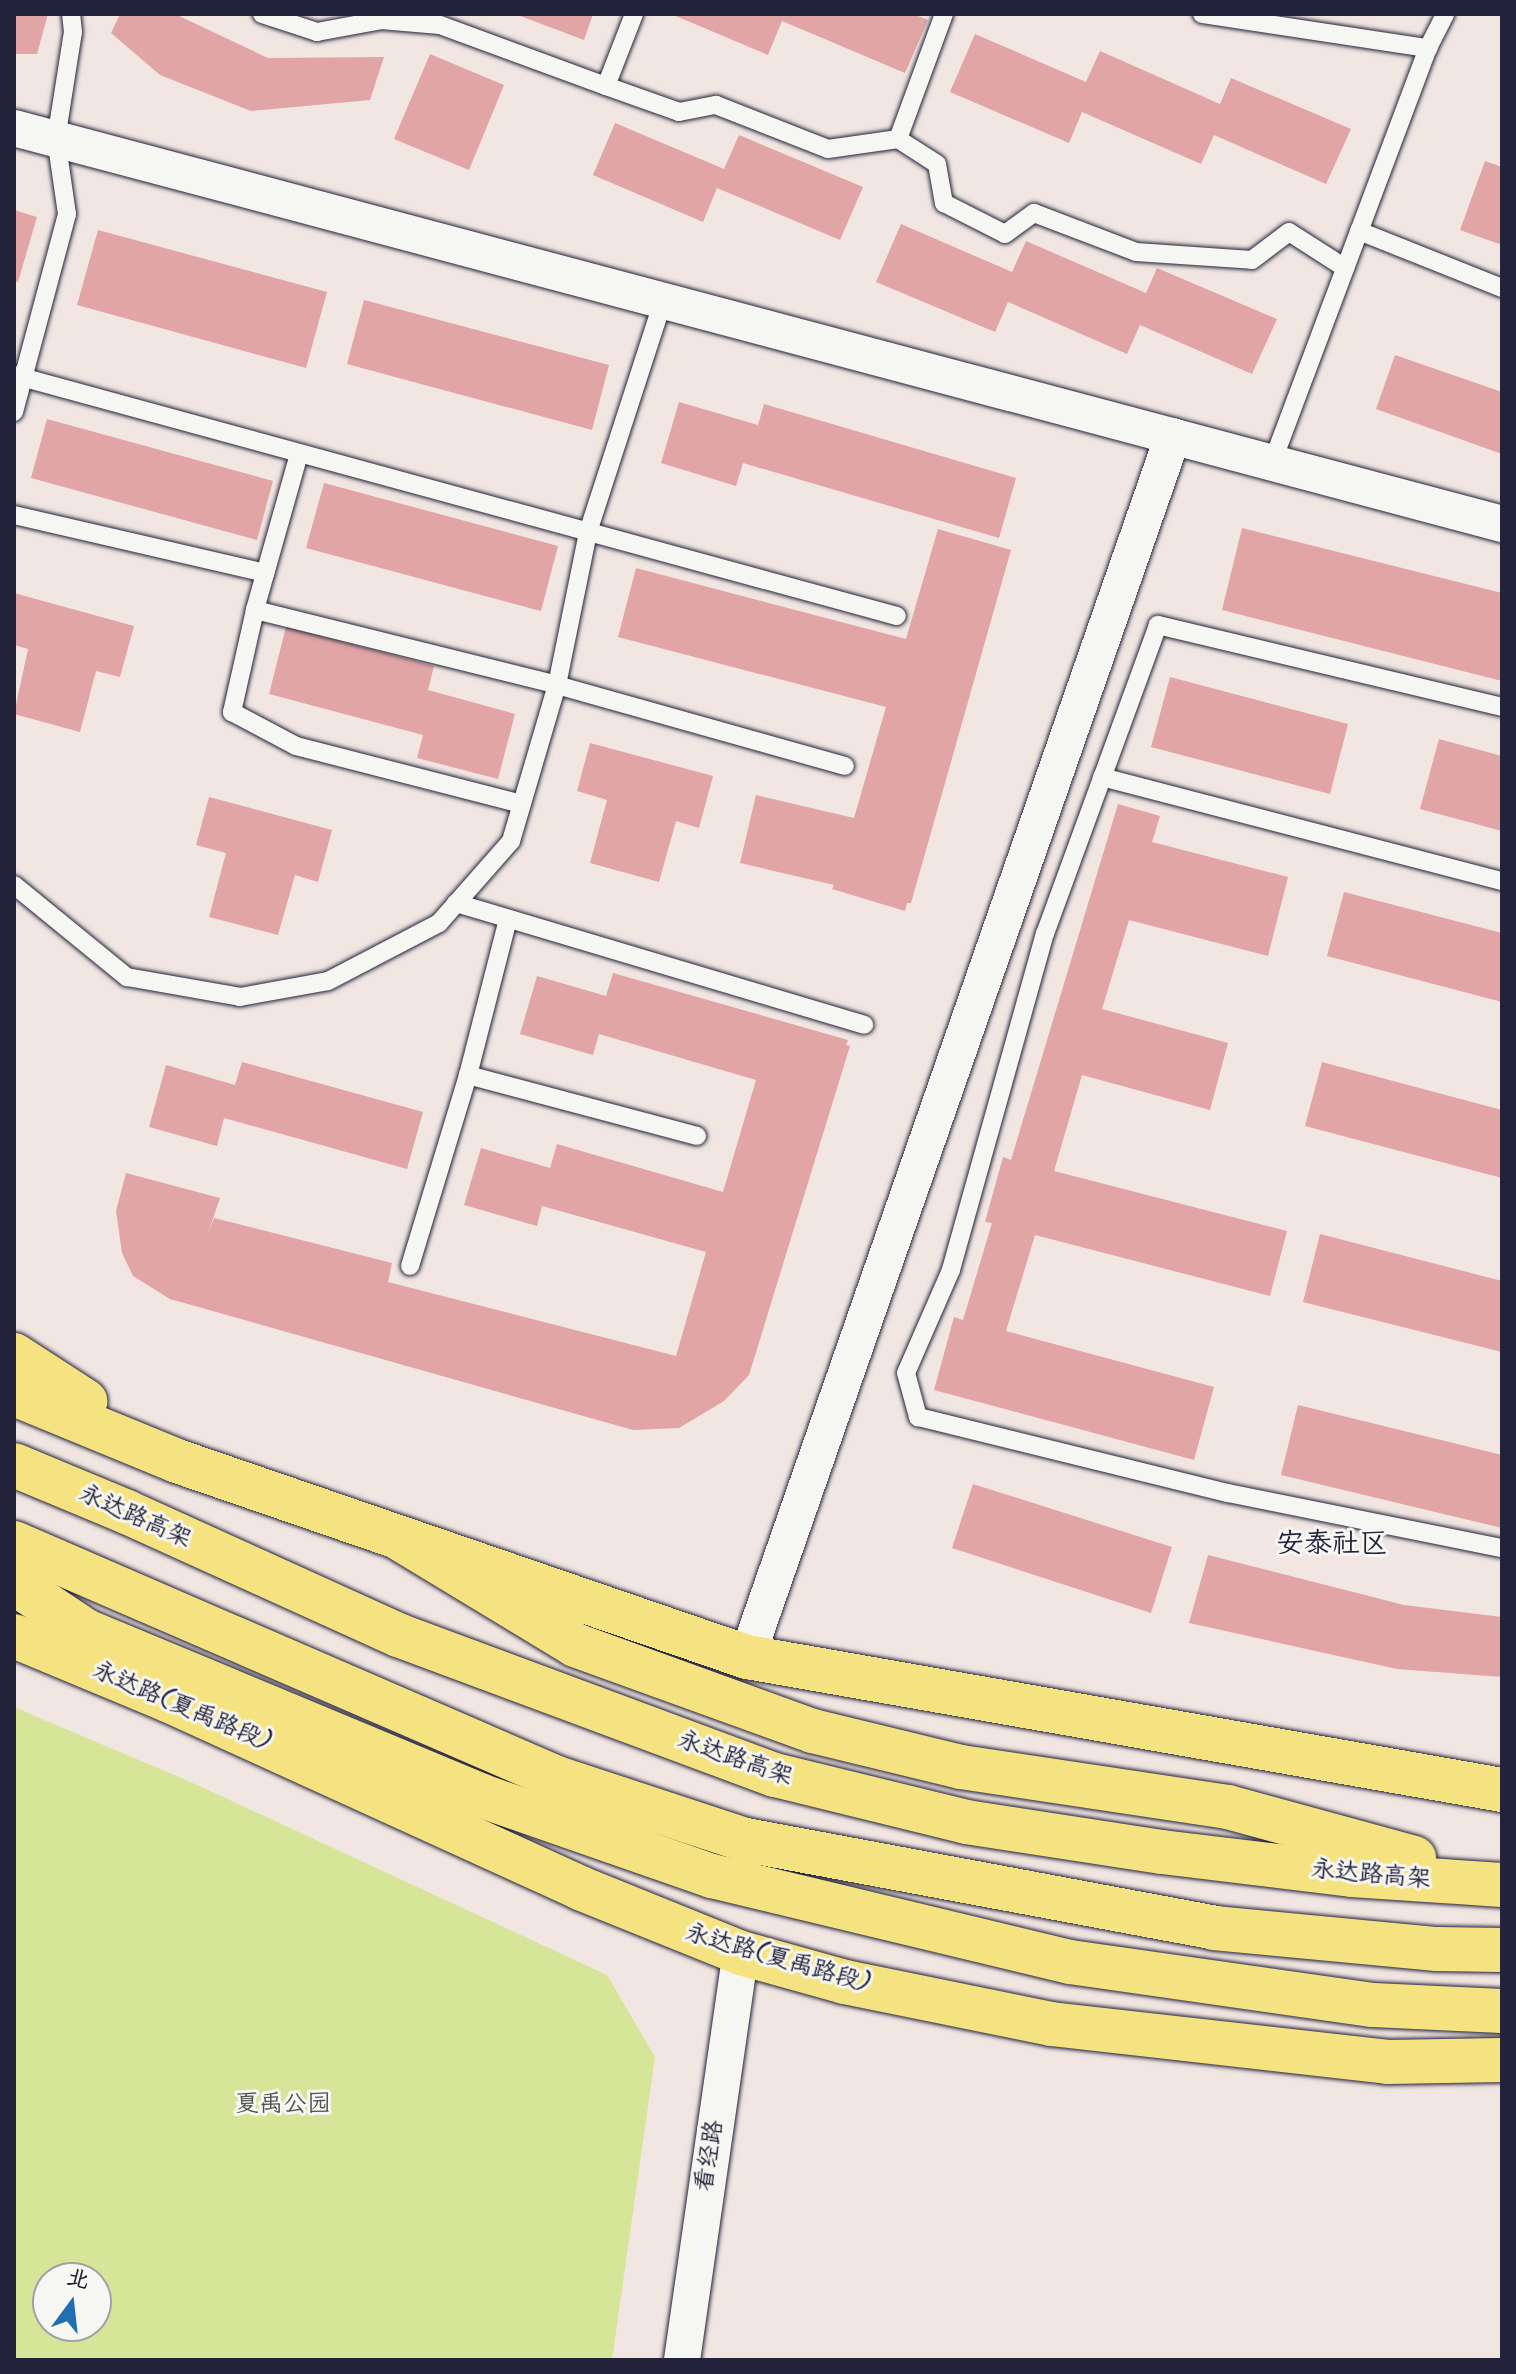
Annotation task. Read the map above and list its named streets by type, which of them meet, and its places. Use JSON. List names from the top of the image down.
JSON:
{
  "streets": {
    "main road": ["永达路高架", "永达路(夏禹路段)"],
    "street": ["看经路"]
  },
  "crossings": [
    ["永达路(夏禹路段)", "看经路"]
  ],
  "districts": ["安泰社区"],
  "parks": ["夏禹公园"],
  "north": "top"
}
